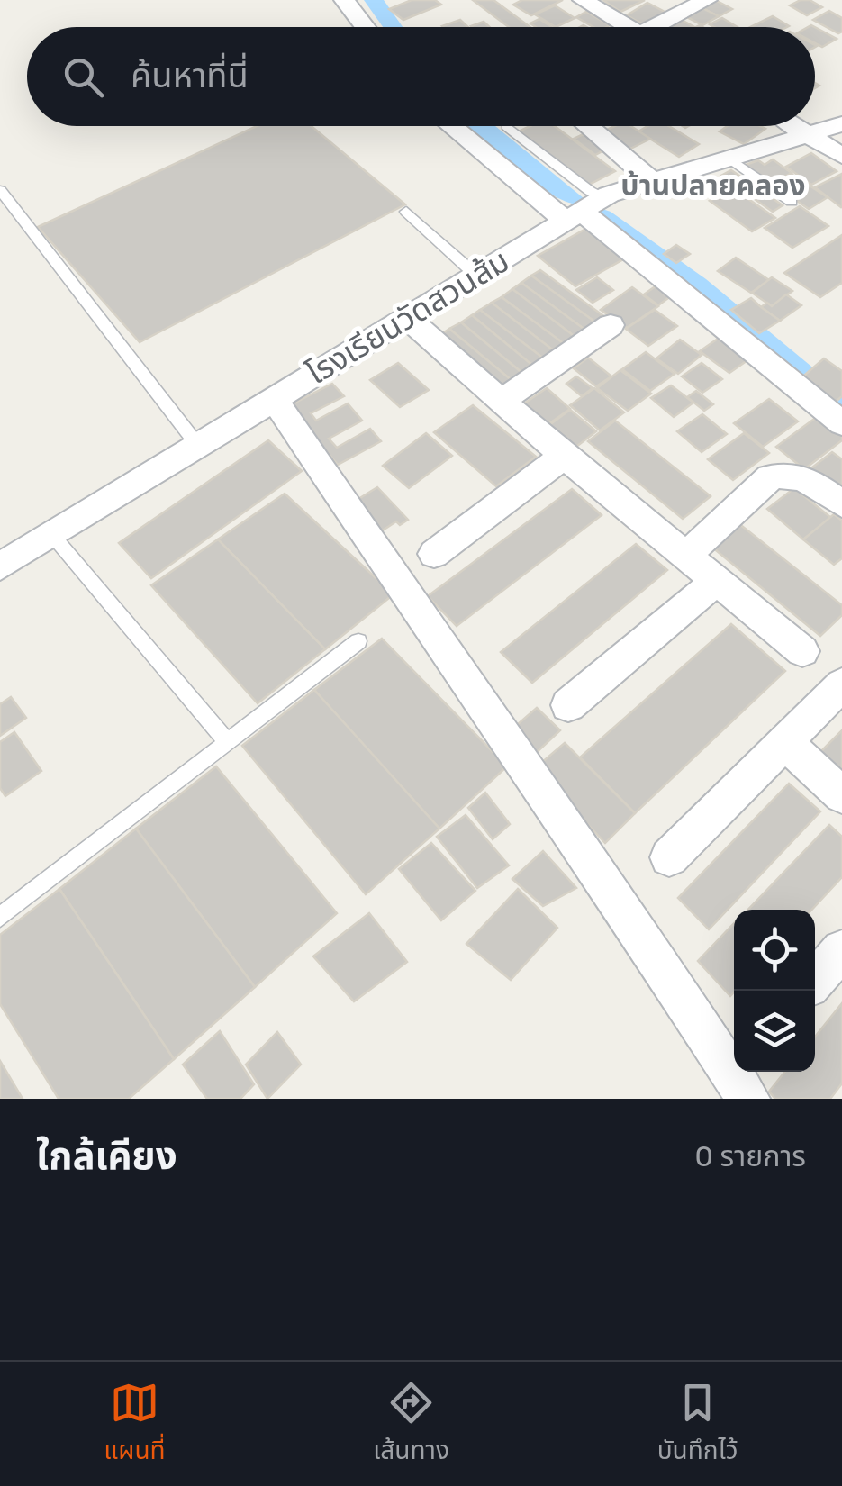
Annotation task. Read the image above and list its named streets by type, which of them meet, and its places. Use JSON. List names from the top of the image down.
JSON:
{
  "streets": {
    "street": ["โรงเรียนวัดสวนส้ม"]
  },
  "districts": ["บ้านปลายคลอง"],
  "page": {
    "search": "ค้นหาที่นี่",
    "heading": ["ใกล้เคียง", "0 รายการ"],
    "nav": ["แผนที่", "เส้นทาง", "บันทึกไว้"]
  }
}
